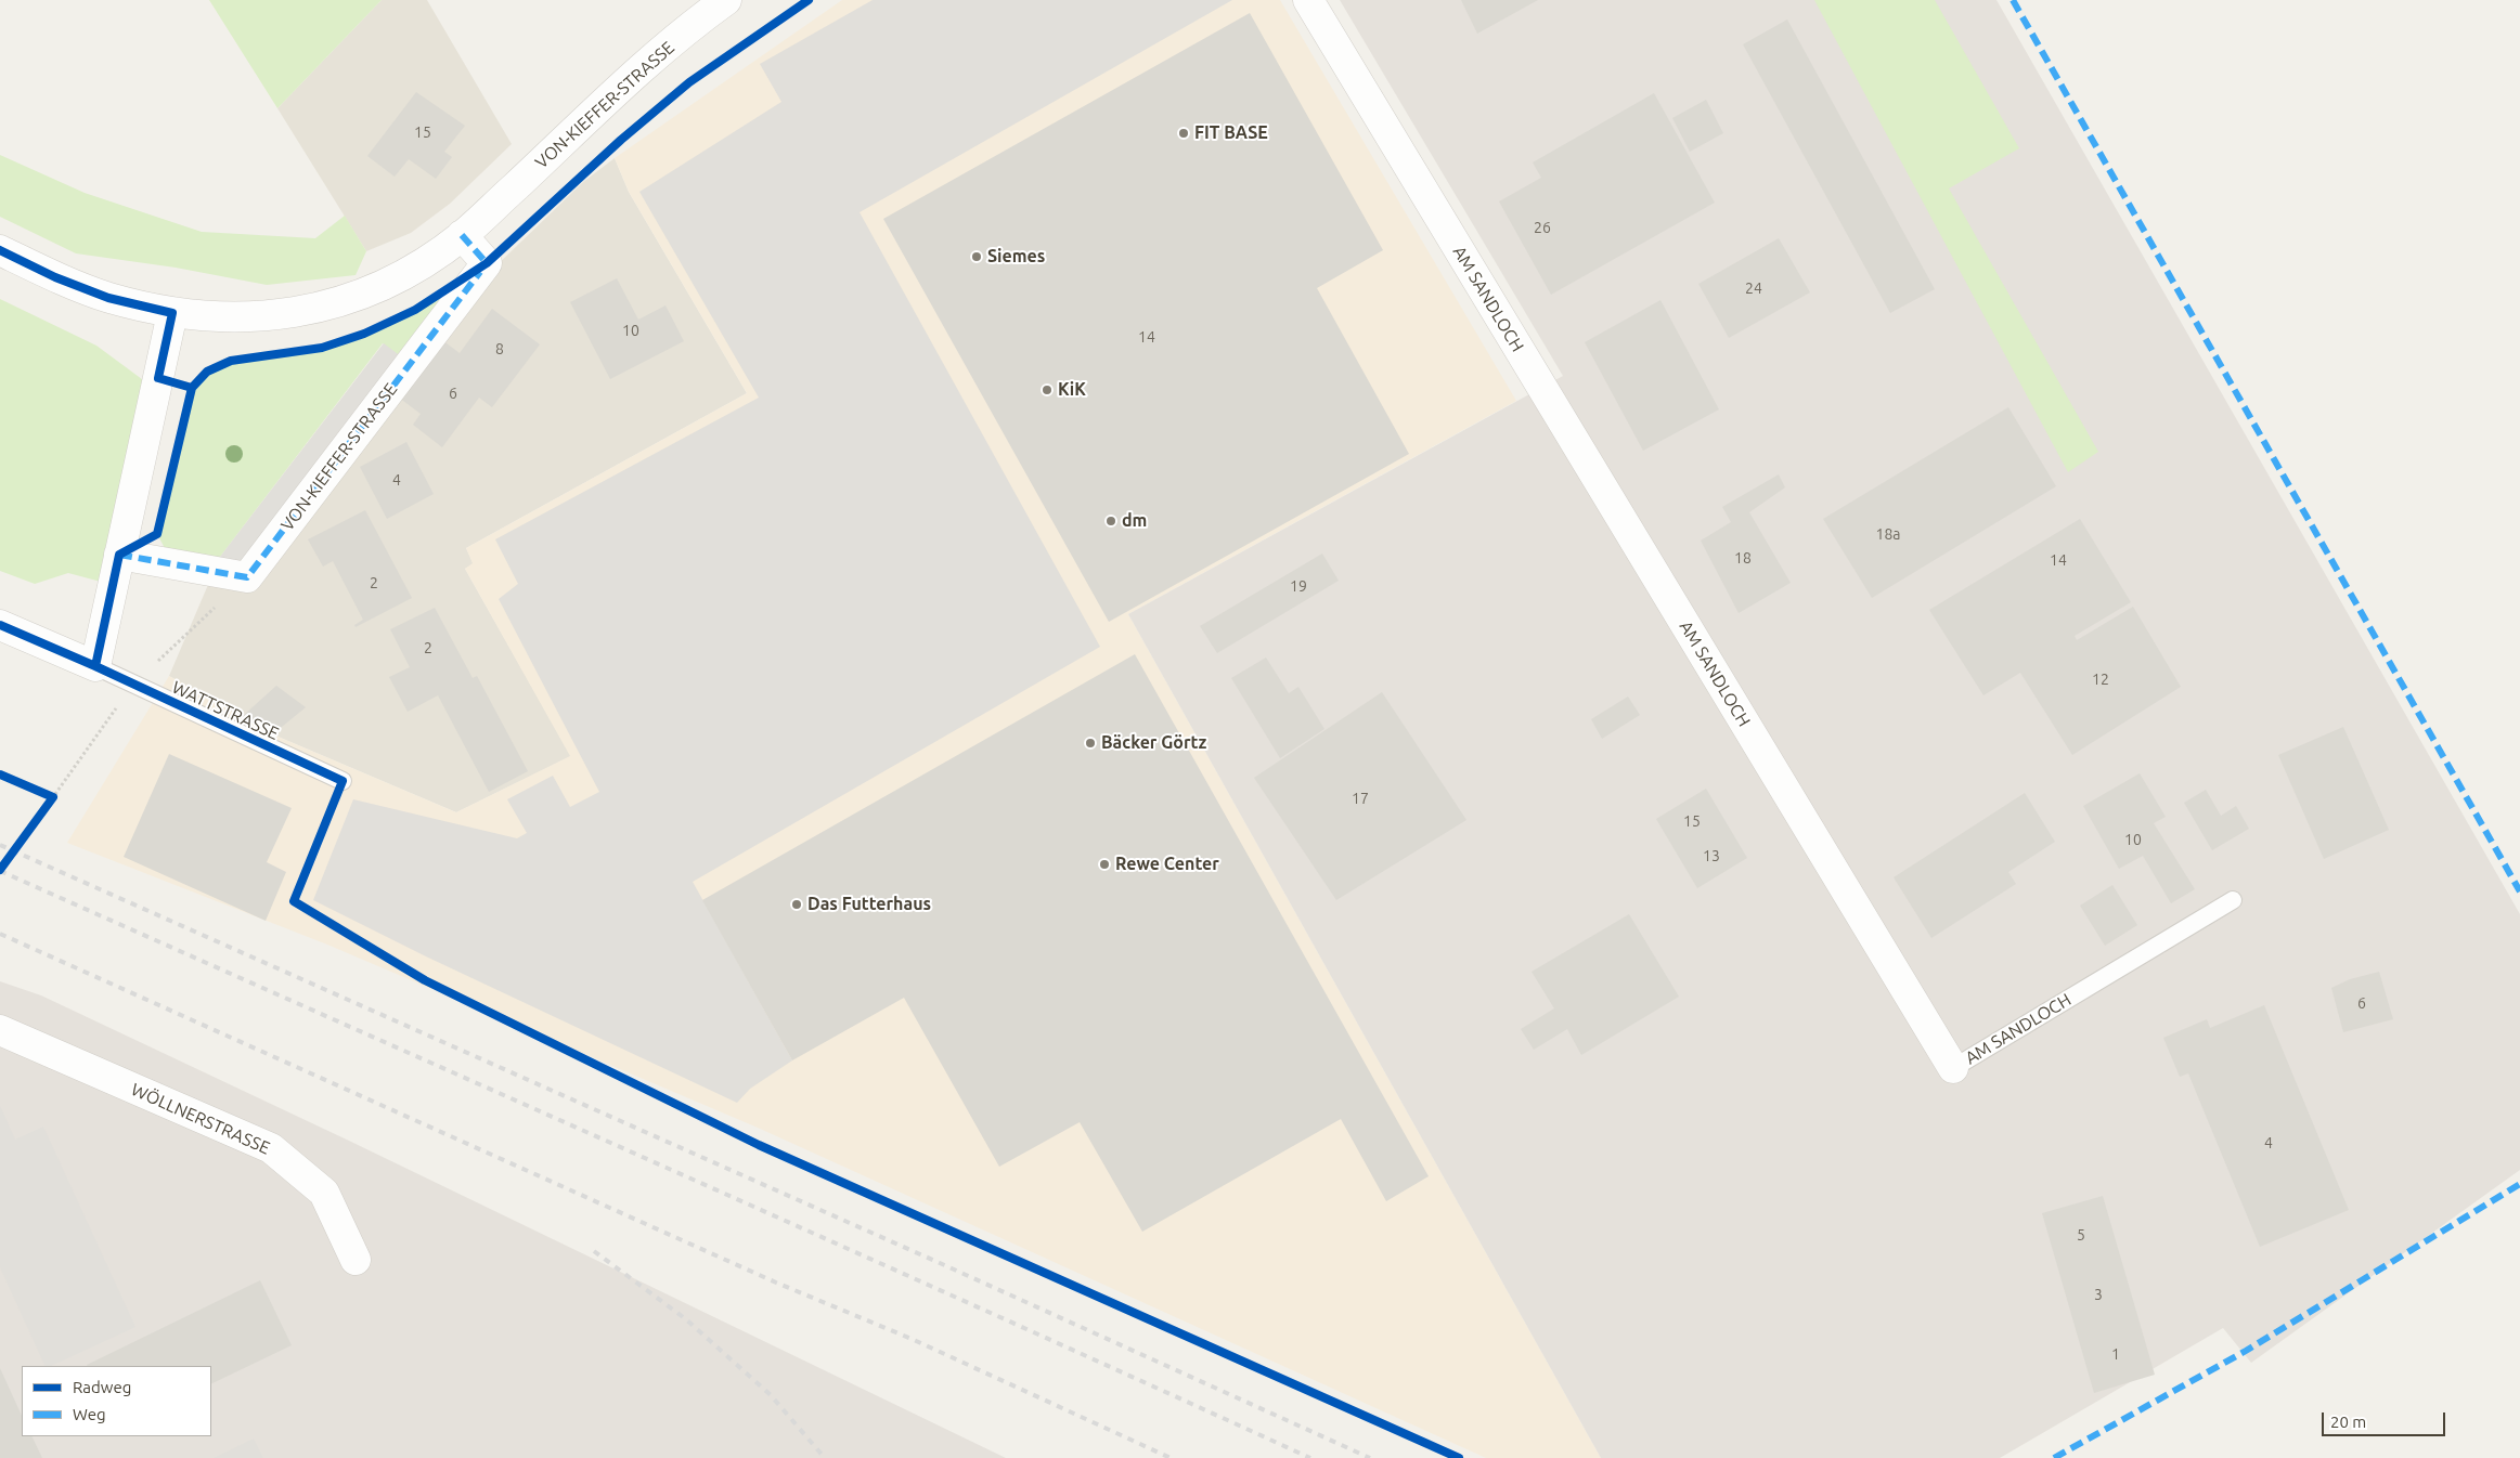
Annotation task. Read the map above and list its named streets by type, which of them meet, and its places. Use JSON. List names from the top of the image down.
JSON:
{
  "streets": {
    "street": ["VON-KIEFFER-STRASSE", "AM SANDLOCH", "WÖLLNERSTRASSE"],
    "lane": ["WATTSTRASSE"]
  },
  "places": [
    "FIT BASE",
    "Siemes",
    "KiK",
    "dm",
    "Bäcker Görtz",
    "Rewe Center",
    "Das Futterhaus"
  ],
  "house_numbers": [
    "15",
    "26",
    "24",
    "10",
    "14",
    "8",
    "6",
    "4",
    "18a",
    "18",
    "14",
    "2",
    "19",
    "2",
    "12",
    "17",
    "15",
    "10",
    "13",
    "6",
    "4",
    "5",
    "3",
    "1"
  ],
  "legend": ["Radweg", "Weg"],
  "scale_bar": "20 m"
}
